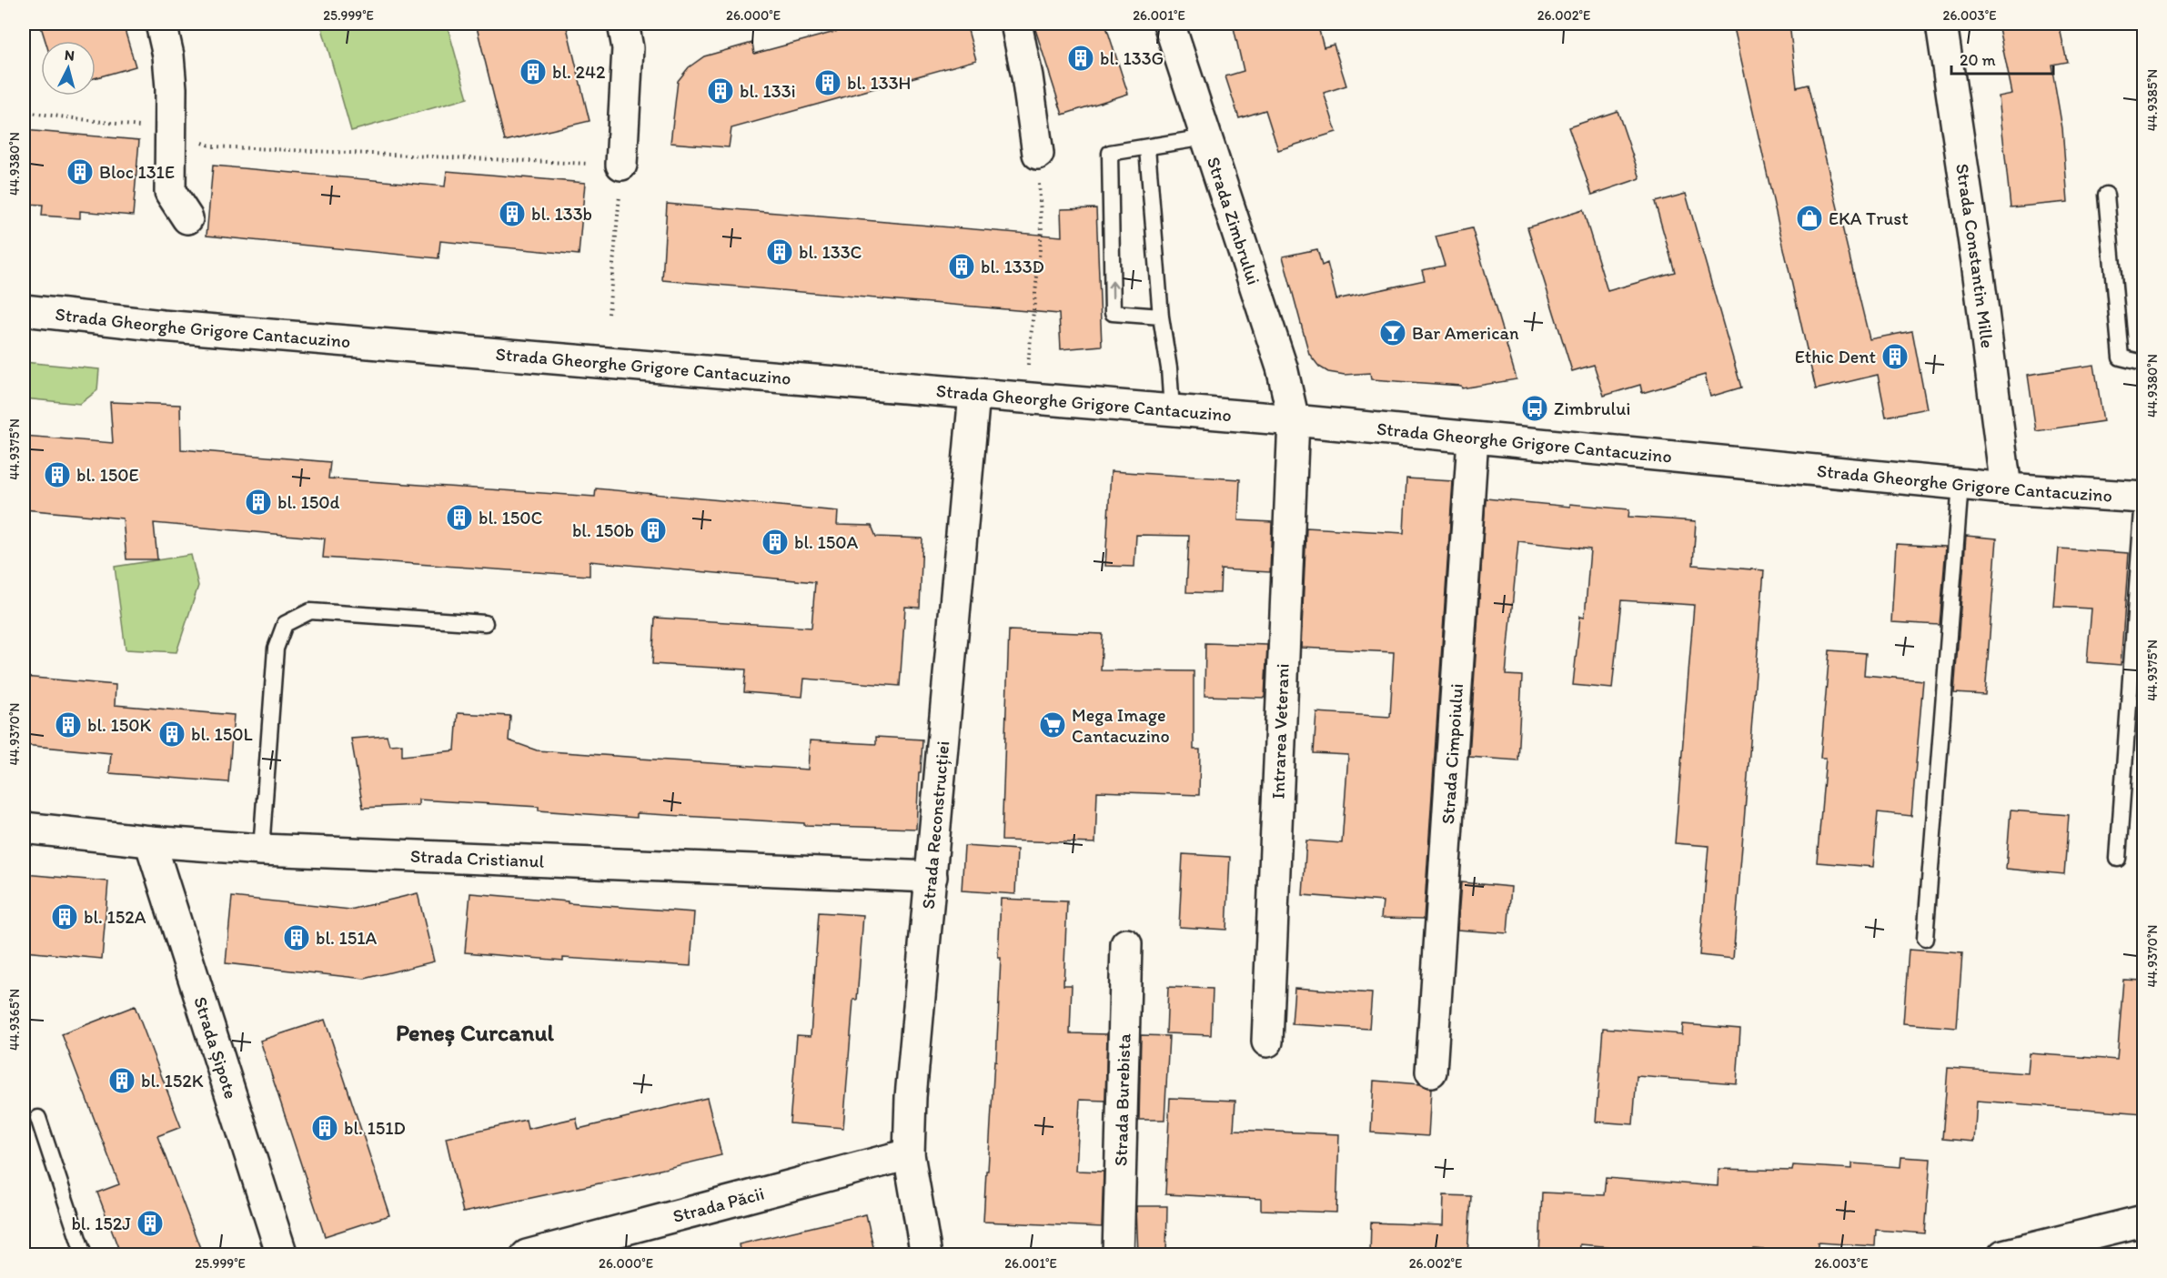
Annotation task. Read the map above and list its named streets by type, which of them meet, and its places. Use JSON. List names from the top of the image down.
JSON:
{
  "streets": {
    "street": [
      "Strada Zimbrului",
      "Strada Constantin Mille",
      "Strada Gheorghe Grigore Cantacuzino",
      "Intrarea Veterani",
      "Strada Cimpoiului",
      "Strada Reconstrucției",
      "Strada Cristianul",
      "Strada Șipote",
      "Strada Burebista",
      "Strada Păcii"
    ]
  },
  "crossings": [
    ["Strada Zimbrului", "Strada Gheorghe Grigore Cantacuzino"],
    ["Strada Zimbrului", "Intrarea Veterani"],
    ["Strada Constantin Mille", "Strada Gheorghe Grigore Cantacuzino"],
    ["Strada Gheorghe Grigore Cantacuzino", "Intrarea Veterani"],
    ["Strada Gheorghe Grigore Cantacuzino", "Strada Cimpoiului"],
    ["Strada Gheorghe Grigore Cantacuzino", "Strada Reconstrucției"],
    ["Strada Reconstrucției", "Strada Cristianul"],
    ["Strada Reconstrucției", "Strada Păcii"],
    ["Strada Cristianul", "Strada Șipote"]
  ],
  "districts": ["Peneș Curcanul"],
  "places": {
    "building": [
      "bl. 133G",
      "bl. 242",
      "bl. 133H",
      "bl. 133i",
      "Bloc 131E",
      "bl. 133b",
      "bl. 133C",
      "bl. 133D",
      "Ethic Dent",
      "bl. 150E",
      "bl. 150d",
      "bl. 150C",
      "bl. 150b",
      "bl. 150A",
      "bl. 150K",
      "bl. 150L",
      "bl. 152A",
      "bl. 151A",
      "bl. 152K",
      "bl. 151D",
      "bl. 152J"
    ],
    "shop": ["EKA Trust"],
    "bar": ["Bar American"],
    "bus stop": ["Zimbrului"],
    "supermarket": ["Mega Image Cantacuzino"]
  },
  "scale_bar": "20 m",
  "north": "top",
  "coordinates": [
    "25.999°E",
    "26.000°E",
    "26.001°E",
    "26.002°E",
    "26.003°E",
    "44.9385°N",
    "44.9380°N",
    "44.9375°N",
    "44.9370°N",
    "44.9365°N"
  ]
}
